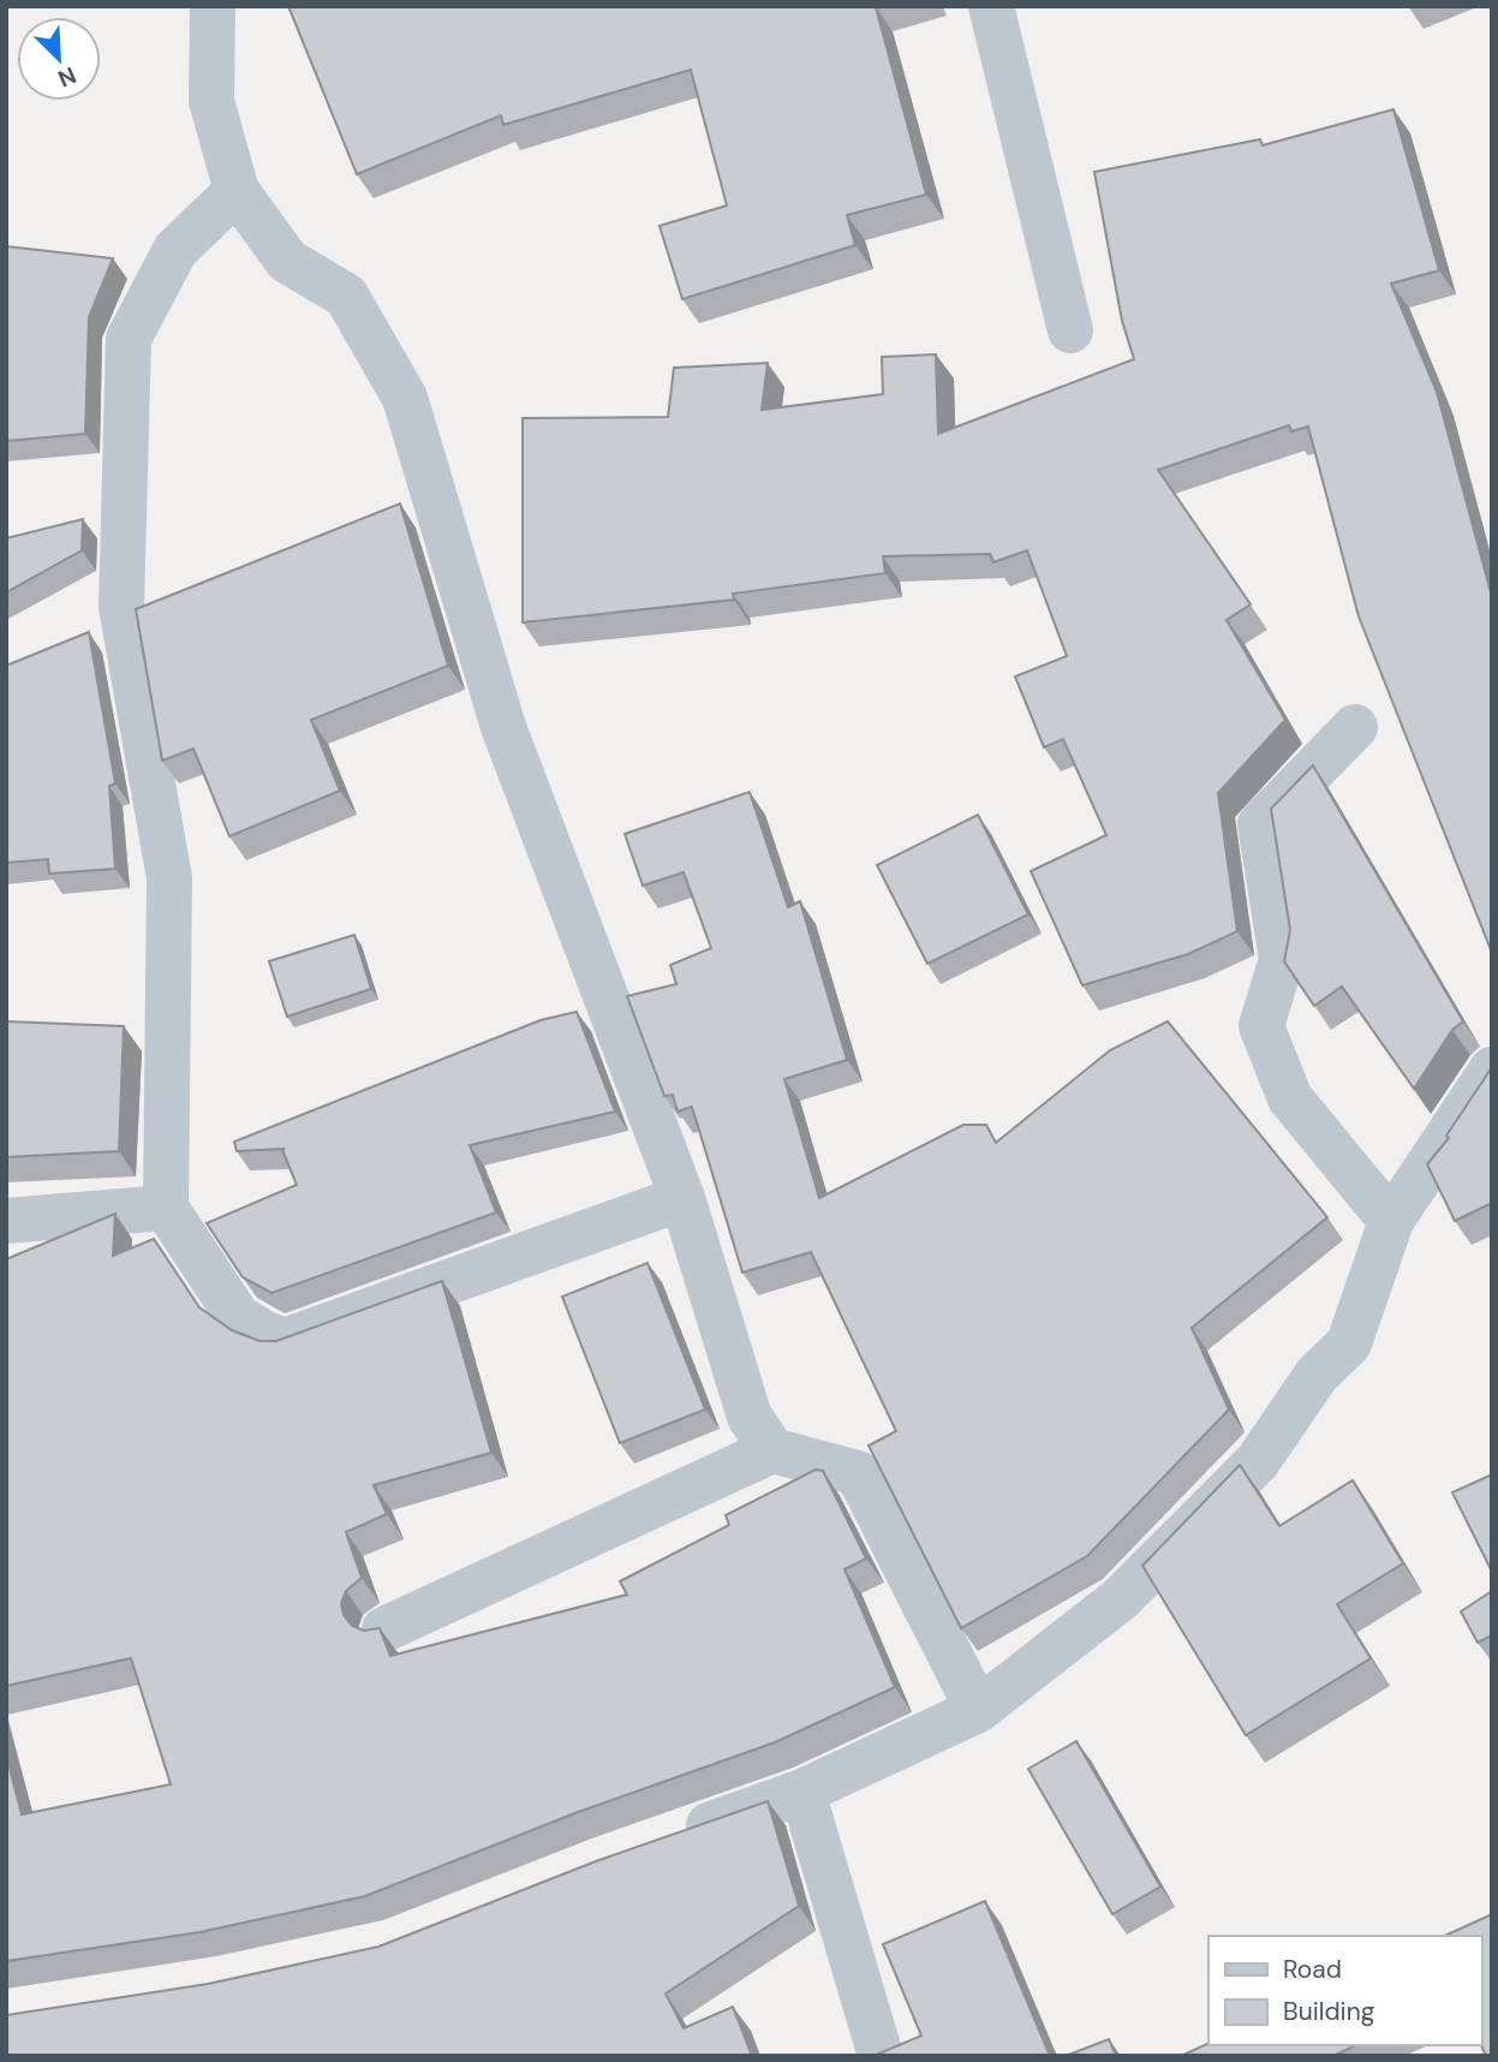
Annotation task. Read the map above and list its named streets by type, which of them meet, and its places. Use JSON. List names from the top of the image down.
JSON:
{
  "legend": ["Road", "Building"],
  "north": "bottom right"
}
